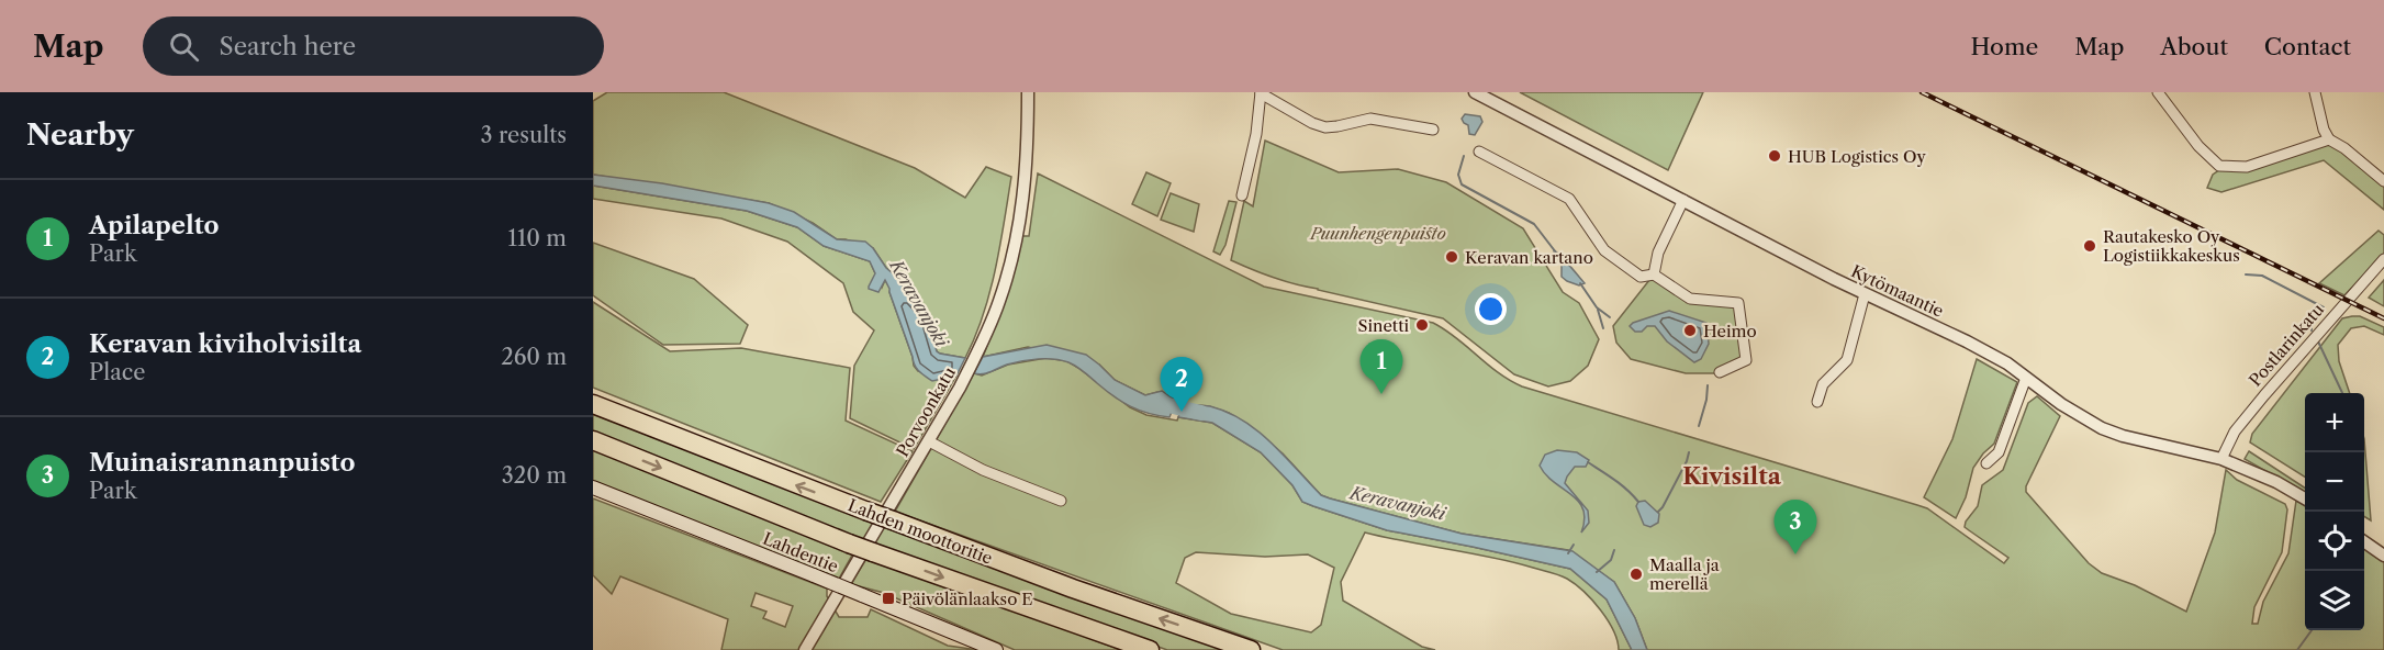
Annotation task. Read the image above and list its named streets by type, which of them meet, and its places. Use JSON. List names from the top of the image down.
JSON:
{
  "streets": {
    "highway": ["Lahden moottoritie"],
    "main road": ["Lahdentie"],
    "street": ["Kytömaantie", "Postlarinkatu", "Porvoonkatu"]
  },
  "crossings": [
    ["Kytömaantie", "Postlarinkatu"]
  ],
  "districts": ["Kivisilta"],
  "water": ["Keravanjoki"],
  "parks": ["Puunhengenpuisto"],
  "places": {
    "other": [
      "HUB Logistics Oy",
      "Rautakesko Oy Logistiikkakeskus",
      "Keravan kartano",
      "Sinetti",
      "Heimo",
      "Maalla ja merellä"
    ],
    "transit": ["Päivölänlaakso E"]
  },
  "page": {
    "header": "Map",
    "search": "Search here",
    "nav": [
      "Home",
      "Map",
      "About",
      "Contact"
    ],
    "heading": ["Nearby", "3 results"],
    "list": [
      {
        "mark": "1",
        "name": "Apilapelto",
        "note": "Park",
        "value": "110 m"
      },
      {
        "mark": "2",
        "name": "Keravan kiviholvisilta",
        "note": "Place",
        "value": "260 m"
      },
      {
        "mark": "3",
        "name": "Muinaisrannanpuisto",
        "note": "Park",
        "value": "320 m"
      }
    ],
    "pins": ["1", "2", "3"],
    "map_buttons": ["+", "−"]
  }
}
